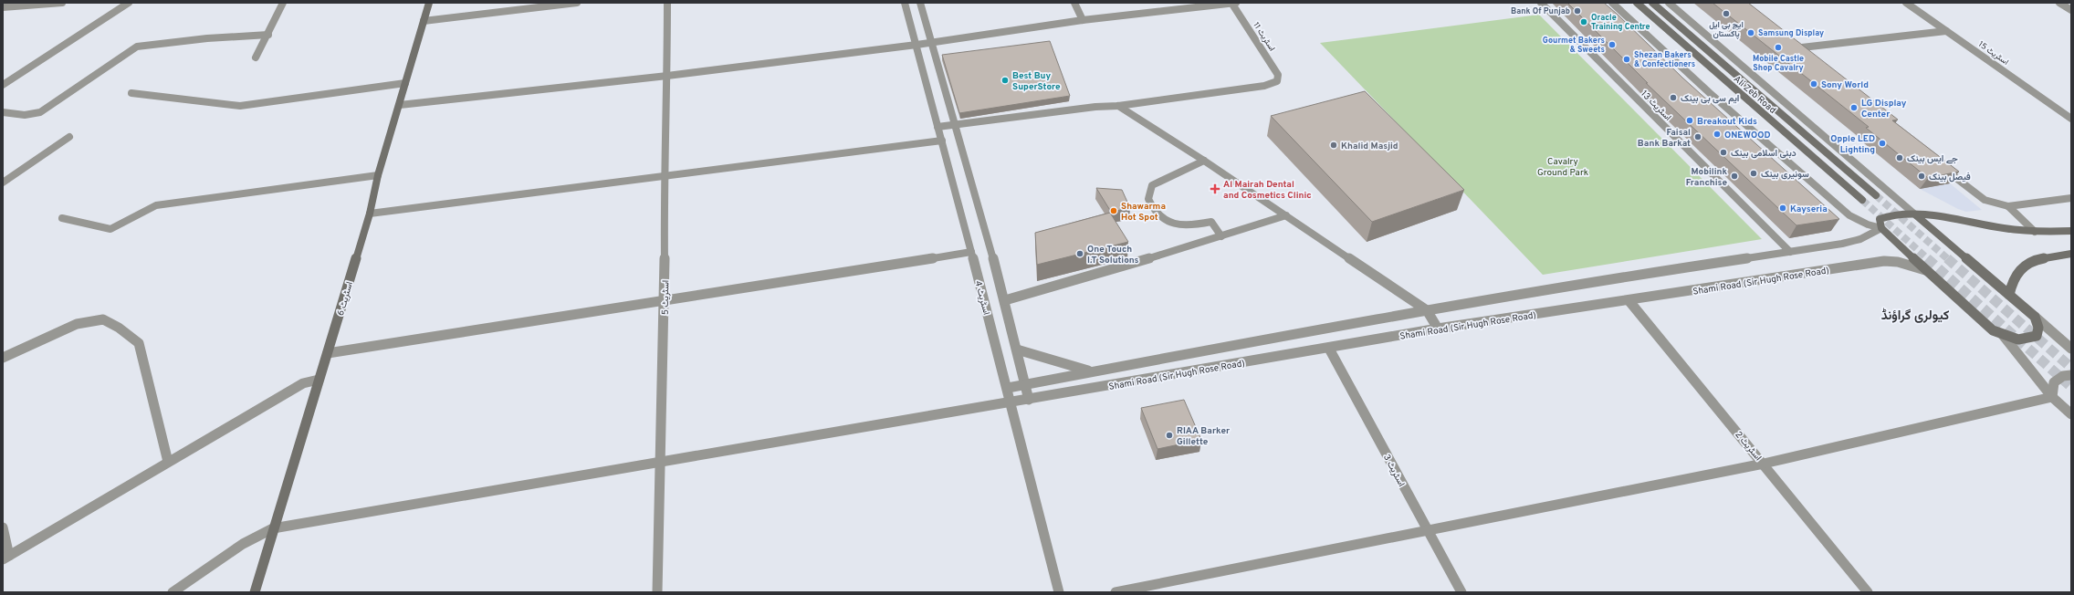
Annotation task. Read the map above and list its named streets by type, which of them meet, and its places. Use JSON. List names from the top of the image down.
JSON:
{
  "streets": {
    "main road": ["Ali Zeb Road", "اسٹریٹ 6"],
    "street": [
      "اسٹریٹ 11",
      "اسٹریٹ 15",
      "اسٹریٹ 13",
      "Shami Road (Sir Hugh Rose Road)",
      "اسٹریٹ 5",
      "اسٹریٹ 4",
      "اسٹریٹ 2",
      "اسٹریٹ 3"
    ]
  },
  "crossings": [
    ["اسٹریٹ 13", "Shami Road (Sir Hugh Rose Road)"],
    ["Shami Road (Sir Hugh Rose Road)", "اسٹریٹ 5"],
    ["Shami Road (Sir Hugh Rose Road)", "اسٹریٹ 4"],
    ["Shami Road (Sir Hugh Rose Road)", "اسٹریٹ 6"],
    ["Shami Road (Sir Hugh Rose Road)", "اسٹریٹ 2"],
    ["Shami Road (Sir Hugh Rose Road)", "اسٹریٹ 3"]
  ],
  "districts": ["کیولری گراؤنڈ"],
  "parks": ["Cavalry Ground Park"],
  "places": {
    "other": [
      "Bank Of Punjab",
      "ایچ بی ایل پاکستان",
      "Oracle Training Centre",
      "Samsung Display",
      "Gourmet Bakers & Sweets",
      "Mobile Castle Shop Cavalry",
      "Shezan Bakers & Confectioners",
      "Best Buy SuperStore",
      "Sony World",
      "ایم سی بی بینک",
      "LG Display Center",
      "Breakout Kids",
      "ONEWOOD",
      "Faisal Bank Barkat",
      "Opple LED Lighting",
      "Khalid Masjid",
      "دبئی اسلامی بینک",
      "جے ایس بینک",
      "سونیری بینک",
      "Mobilink Franchise",
      "فیصل بینک",
      "Kayseria",
      "Shawarma Hot Spot",
      "One Touch I.T Solutions",
      "RIAA Barker Gillette"
    ],
    "health": ["Al Mairah Dental and Cosmetics Clinic"]
  }
}
